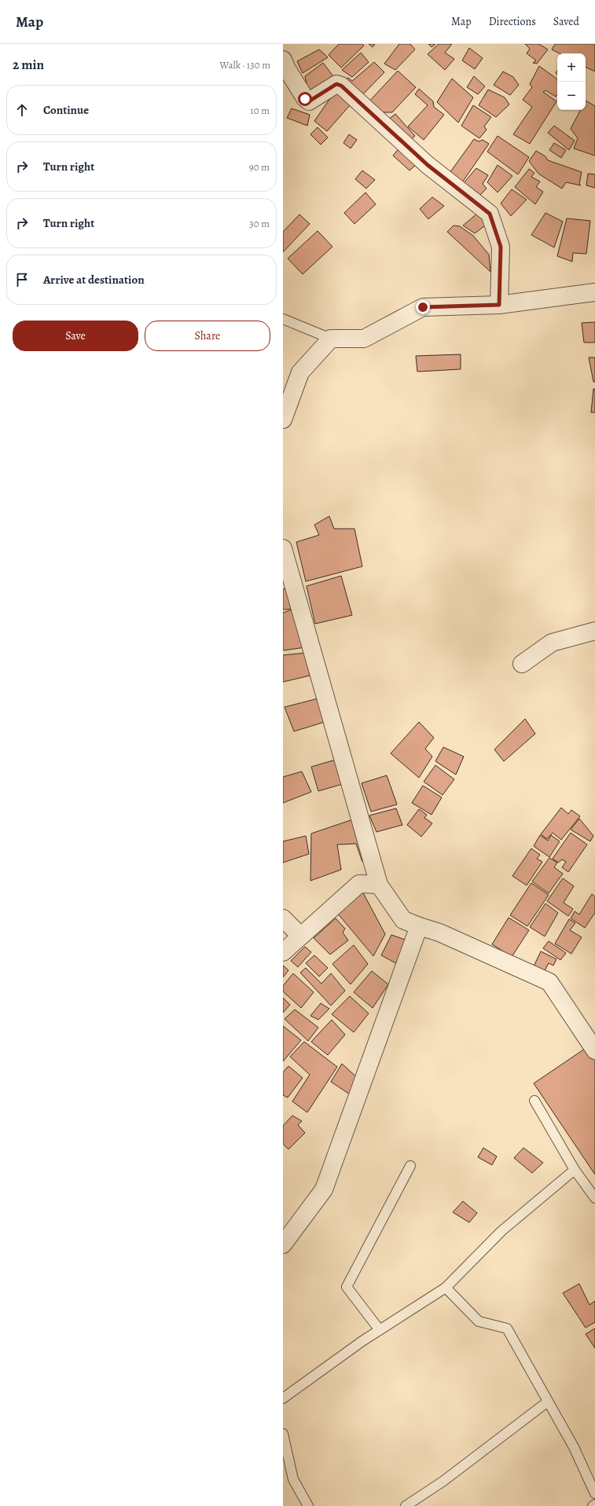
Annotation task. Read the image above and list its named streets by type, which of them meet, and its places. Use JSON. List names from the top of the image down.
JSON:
{
  "page": {
    "header": "Map",
    "nav": ["Map", "Directions", "Saved"],
    "heading": ["2 min", "Walk · 130 m"],
    "map_buttons": ["+", "−"],
    "list": [
      ["Continue", "10 m"],
      ["Turn right", "90 m"],
      ["Turn right", "30 m"],
      "Arrive at destination"
    ],
    "buttons": ["Save", "Share"]
  }
}
